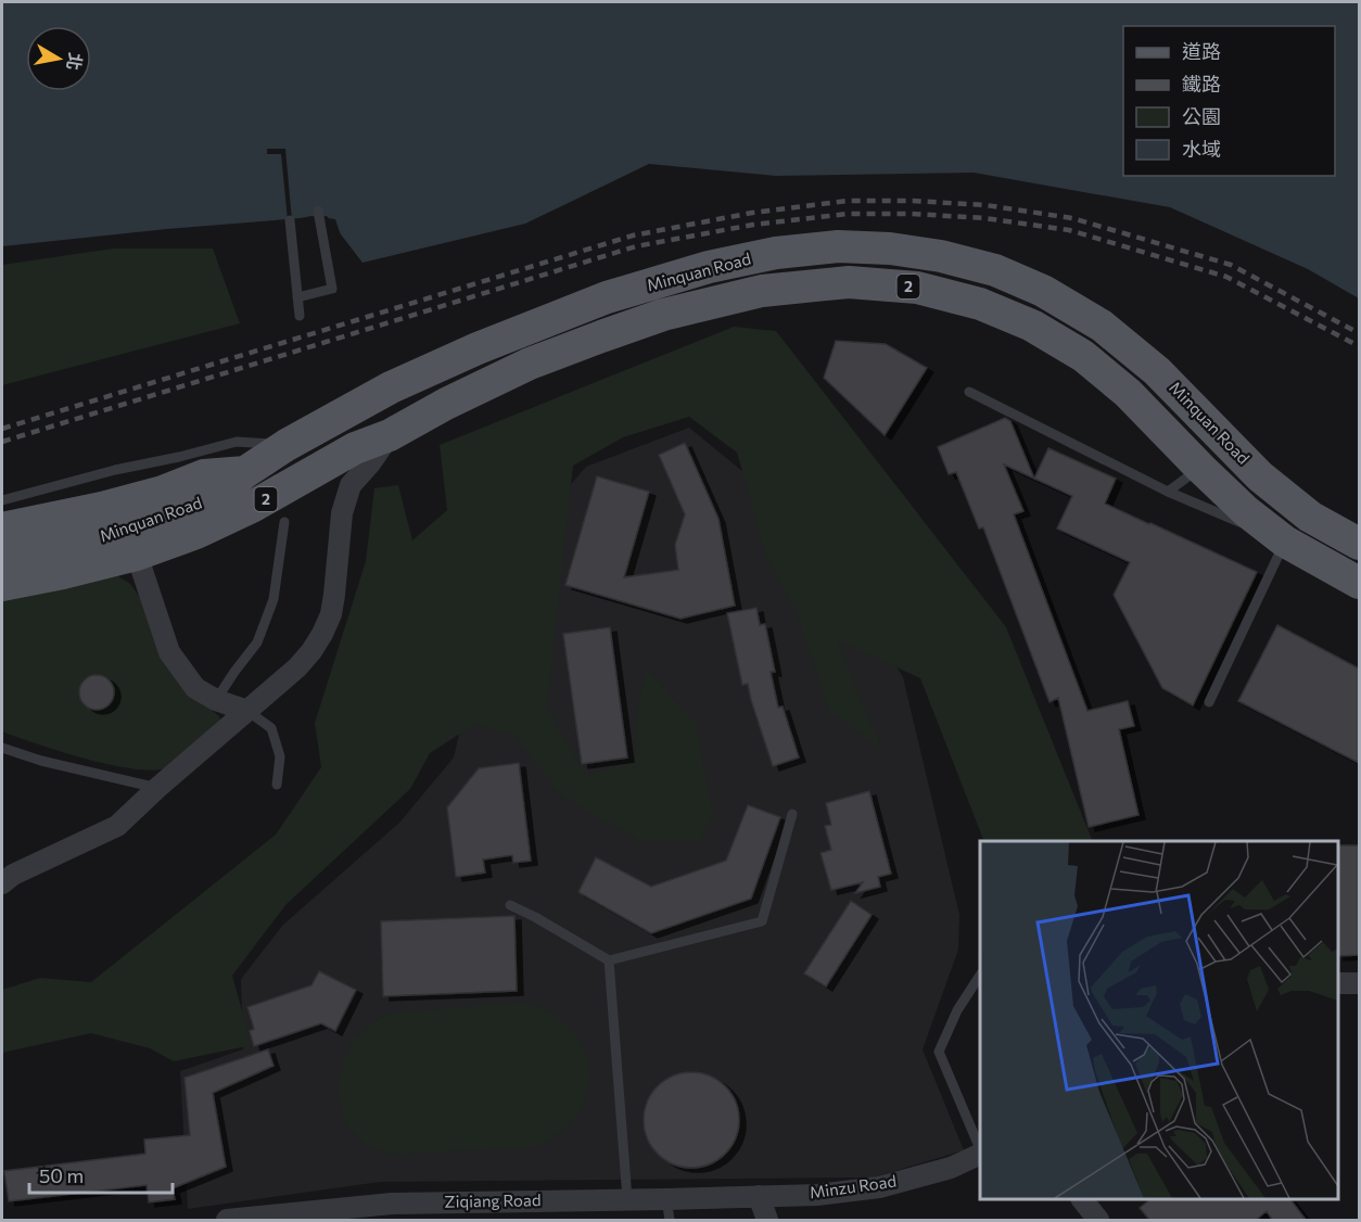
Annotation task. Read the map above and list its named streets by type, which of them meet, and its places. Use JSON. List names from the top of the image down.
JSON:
{
  "streets": {
    "main road": ["Minquan Road", "2"],
    "street": ["Minzu Road", "Ziqiang Road"]
  },
  "crossings": [
    ["Minzu Road", "Ziqiang Road"]
  ],
  "legend": [
    "道路",
    "鐵路",
    "公園",
    "水域"
  ],
  "scale_bar": "50 m",
  "north": "right"
}
